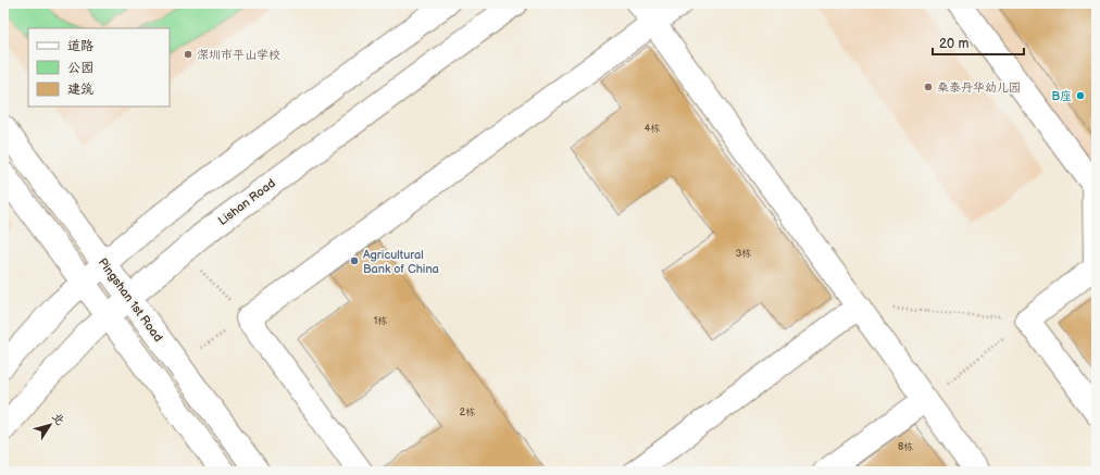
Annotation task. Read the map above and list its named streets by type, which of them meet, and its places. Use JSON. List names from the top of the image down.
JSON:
{
  "streets": {
    "street": ["Lishan Road", "Pingshan 1st Road"]
  },
  "crossings": [
    ["Lishan Road", "Pingshan 1st Road"]
  ],
  "places": [
    "深圳市平山学校",
    "桑泰丹华幼儿园",
    "B座",
    "Agricultural Bank of China"
  ],
  "house_numbers": [
    "4栋",
    "3栋",
    "1栋",
    "2栋",
    "8栋"
  ],
  "legend": ["道路", "公园", "建筑"],
  "scale_bar": "20 m",
  "north": "top right"
}
